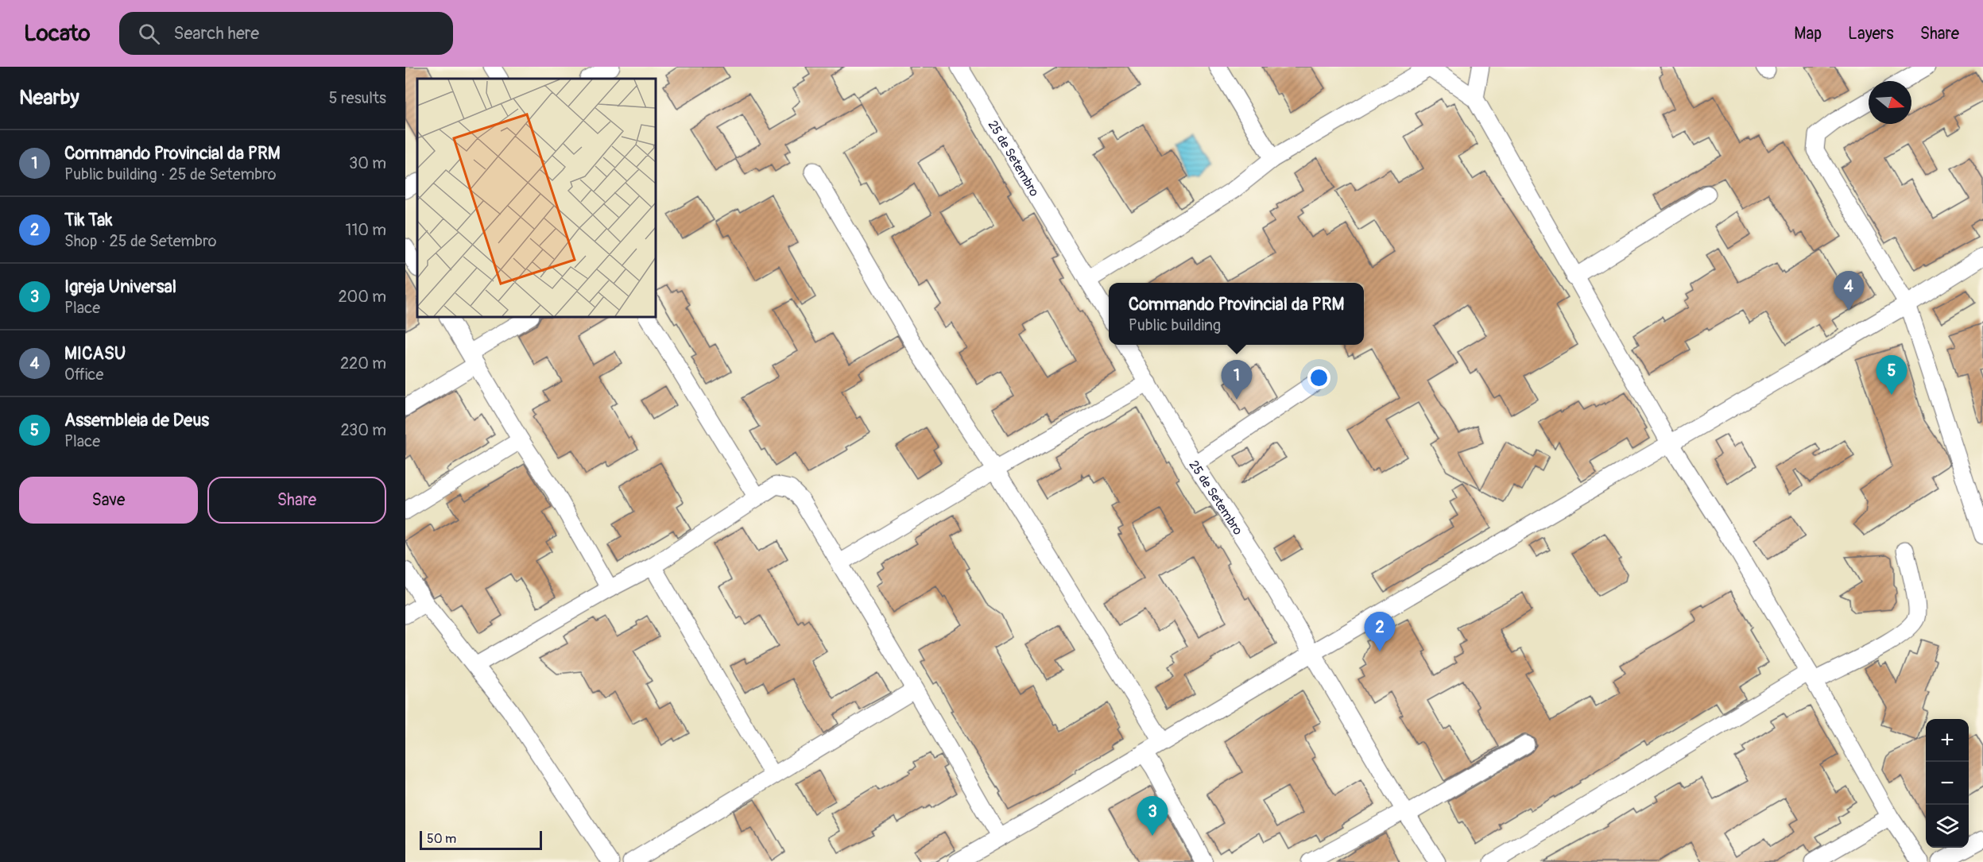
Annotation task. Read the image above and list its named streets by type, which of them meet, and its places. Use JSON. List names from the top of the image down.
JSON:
{
  "streets": {
    "street": ["25 de Setembro"]
  },
  "scale_bar": "50 m",
  "north": "right",
  "page": {
    "header": "Locato",
    "search": "Search here",
    "nav": ["Map", "Layers", "Share"],
    "heading": ["Nearby", "5 results"],
    "list": [
      {
        "mark": "1",
        "name": "Commando Provincial da PRM",
        "note": "Public building · 25 de Setembro",
        "value": "30 m"
      },
      {
        "mark": "2",
        "name": "Tik Tak",
        "note": "Shop · 25 de Setembro",
        "value": "110 m"
      },
      {
        "mark": "3",
        "name": "Igreja Universal",
        "note": "Place",
        "value": "200 m"
      },
      {
        "mark": "4",
        "name": "MICASU",
        "note": "Office",
        "value": "220 m"
      },
      {
        "mark": "5",
        "name": "Assembleia de Deus",
        "note": "Place",
        "value": "230 m"
      }
    ],
    "pins": [
      "4",
      "5",
      "1",
      "2",
      "3"
    ],
    "popup": ["Commando Provincial da PRM", "Public building"],
    "buttons": ["Save", "Share"],
    "map_buttons": ["+", "−"],
    "scale": "50 m"
  }
}
